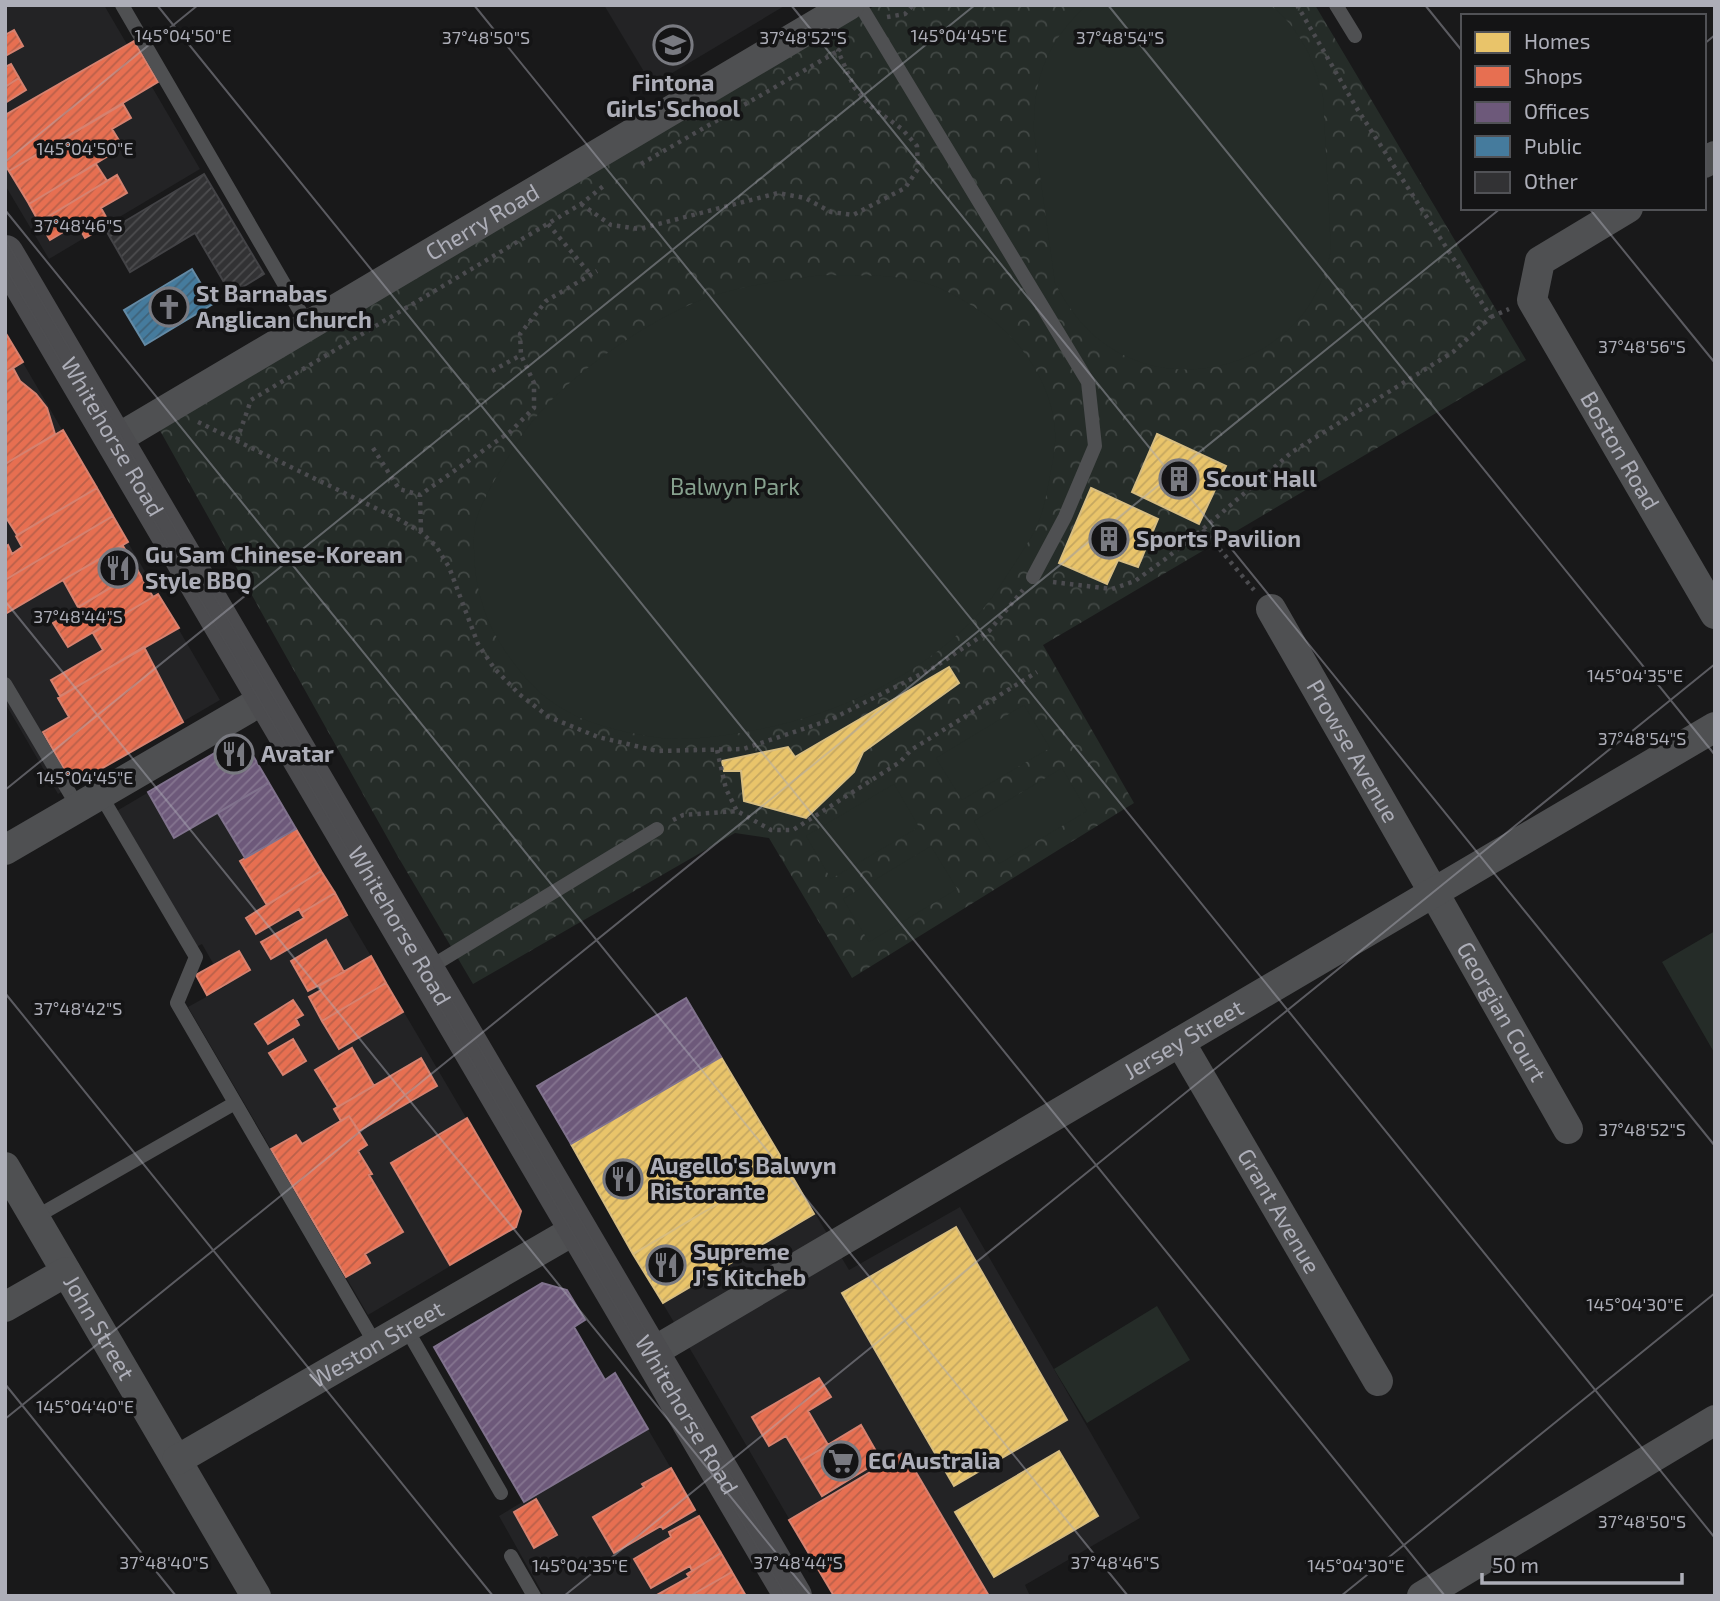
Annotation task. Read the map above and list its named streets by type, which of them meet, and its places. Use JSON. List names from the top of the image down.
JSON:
{
  "streets": {
    "main road": ["Whitehorse Road"],
    "street": [
      "Cherry Road",
      "Boston Road",
      "Prowse Avenue",
      "Georgian Court",
      "Jersey Street",
      "Grant Avenue",
      "John Street",
      "Weston Street"
    ]
  },
  "crossings": [
    ["Cherry Road", "Whitehorse Road"],
    ["Whitehorse Road", "Jersey Street"],
    ["Whitehorse Road", "Weston Street"],
    ["Prowse Avenue", "Georgian Court"],
    ["Prowse Avenue", "Jersey Street"],
    ["Georgian Court", "Jersey Street"],
    ["Jersey Street", "Grant Avenue"],
    ["John Street", "Weston Street"]
  ],
  "parks": ["Balwyn Park"],
  "places": {
    "school or university": ["Fintona Girls' School"],
    "church": ["St Barnabas Anglican Church"],
    "building": ["Scout Hall", "Sports Pavilion"],
    "restaurant": [
      "Gu Sam Chinese-Korean Style BBQ",
      "Avatar",
      "Augello's Balwyn Ristorante",
      "Supreme J's Kitcheb"
    ],
    "supermarket": ["EG Australia"]
  },
  "legend": [
    "Homes",
    "Shops",
    "Offices",
    "Public",
    "Other"
  ],
  "scale_bar": "50 m",
  "coordinates": [
    "145°04'50\"E",
    "145°04'45\"E",
    "37°48'50\"S",
    "37°48'52\"S",
    "37°48'54\"S",
    "37°48'46\"S",
    "37°48'56\"S",
    "37°48'44\"S",
    "145°04'35\"E",
    "37°48'42\"S",
    "145°04'30\"E",
    "145°04'40\"E",
    "37°48'40\"S"
  ]
}
